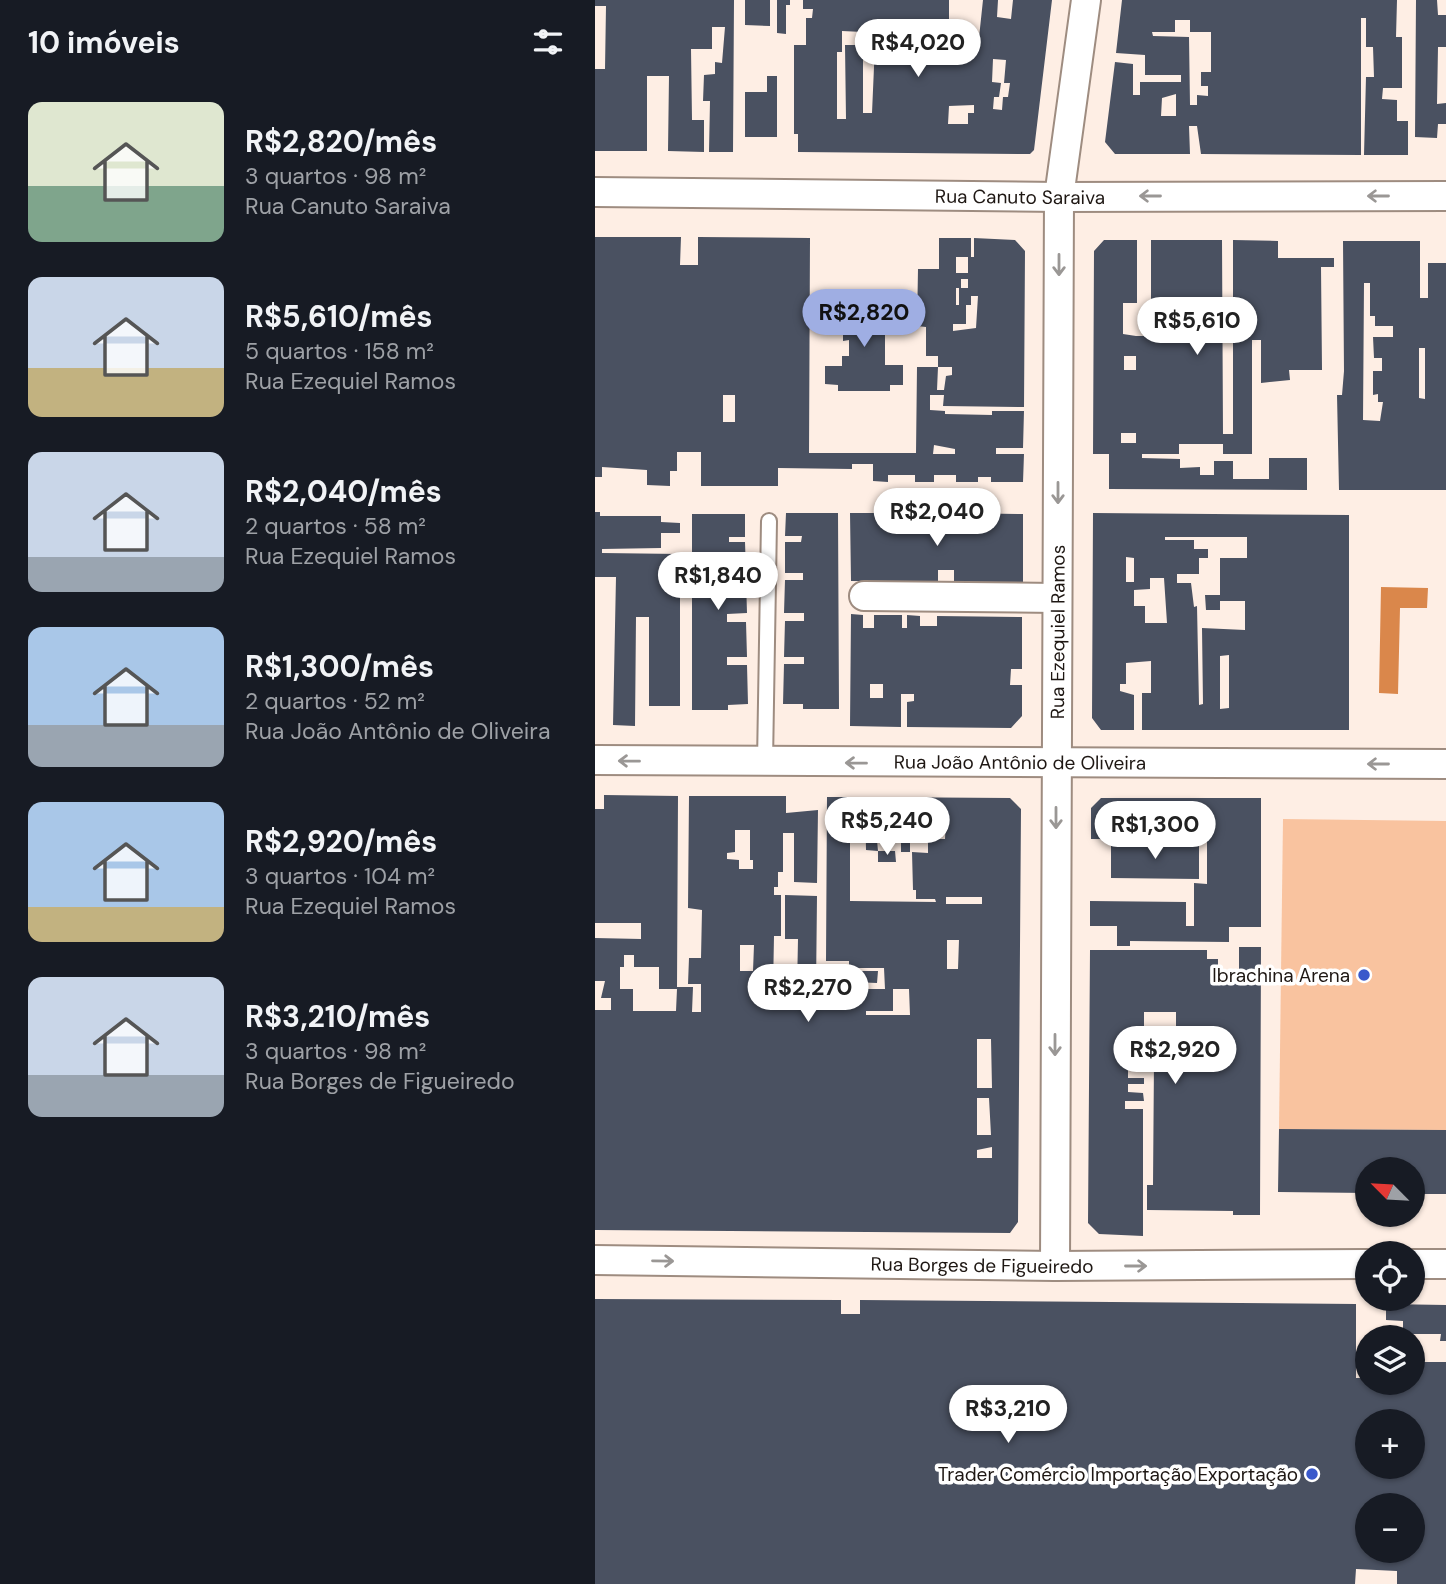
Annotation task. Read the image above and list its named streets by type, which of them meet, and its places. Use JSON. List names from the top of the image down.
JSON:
{
  "streets": {
    "street": [
      "Rua Canuto Saraiva",
      "Rua Ezequiel Ramos",
      "Rua João Antônio de Oliveira",
      "Rua Borges de Figueiredo"
    ]
  },
  "crossings": [
    ["Rua Canuto Saraiva", "Rua Ezequiel Ramos"],
    ["Rua Ezequiel Ramos", "Rua João Antônio de Oliveira"],
    ["Rua Ezequiel Ramos", "Rua Borges de Figueiredo"]
  ],
  "one_way": [
    "Rua Canuto Saraiva",
    "Rua Ezequiel Ramos",
    "Rua João Antônio de Oliveira",
    "Rua Borges de Figueiredo"
  ],
  "places": ["Ibrachina Arena", "Trader Comércio Importação Exportação"],
  "north": "top left",
  "page": {
    "heading": "10 imóveis",
    "price": [
      "R$4,020",
      "R$2,820",
      "R$5,610",
      "R$2,040",
      "R$1,840",
      "R$5,240",
      "R$1,300",
      "R$2,270",
      "R$2,920",
      "R$3,210"
    ],
    "list": [
      {
        "name": "R$2,820/mês",
        "note": "3 quartos · 98 m² · Rua Canuto Saraiva"
      },
      {
        "name": "R$5,610/mês",
        "note": "5 quartos · 158 m² · Rua Ezequiel Ramos"
      },
      {
        "name": "R$2,040/mês",
        "note": "2 quartos · 58 m² · Rua Ezequiel Ramos"
      },
      {
        "name": "R$1,300/mês",
        "note": "2 quartos · 52 m² · Rua João Antônio de Oliveira"
      },
      {
        "name": "R$2,920/mês",
        "note": "3 quartos · 104 m² · Rua Ezequiel Ramos"
      },
      {
        "name": "R$3,210/mês",
        "note": "3 quartos · 98 m² · Rua Borges de Figueiredo"
      }
    ],
    "map_buttons": ["+", "−"]
  }
}
